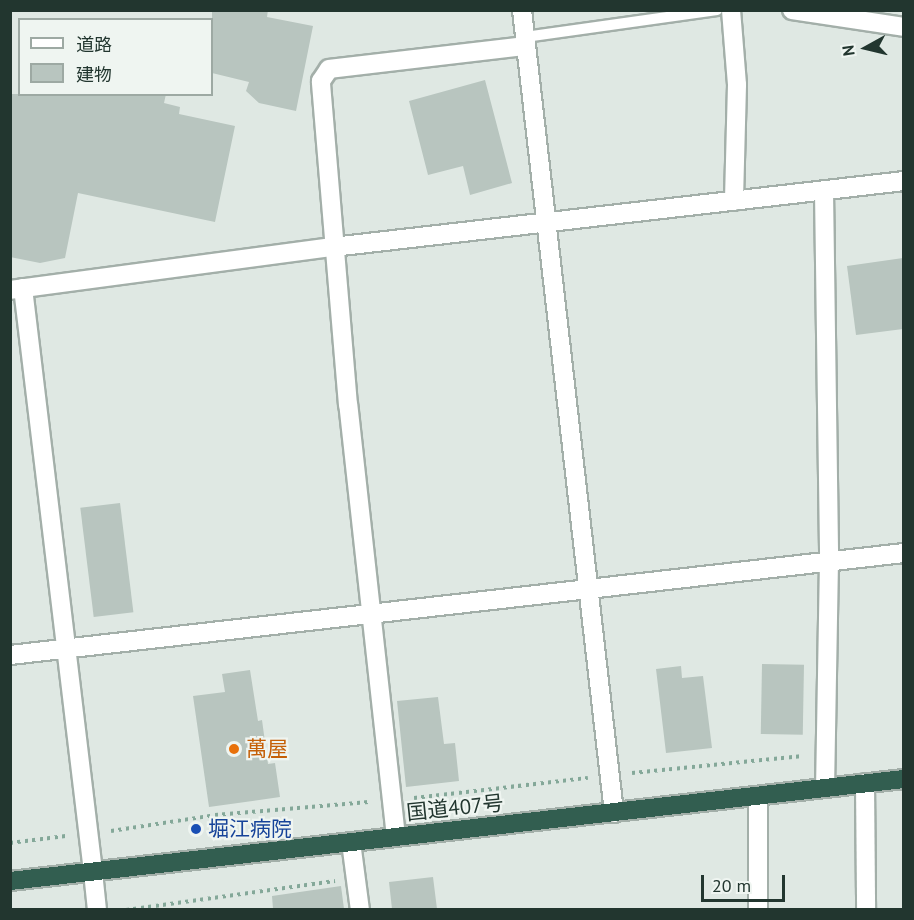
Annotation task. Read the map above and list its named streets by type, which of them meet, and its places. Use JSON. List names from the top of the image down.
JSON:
{
  "streets": {
    "highway": ["国道407号"]
  },
  "places": ["萬屋", "堀江病院"],
  "legend": ["道路", "建物"],
  "scale_bar": "20 m",
  "north": "left"
}
